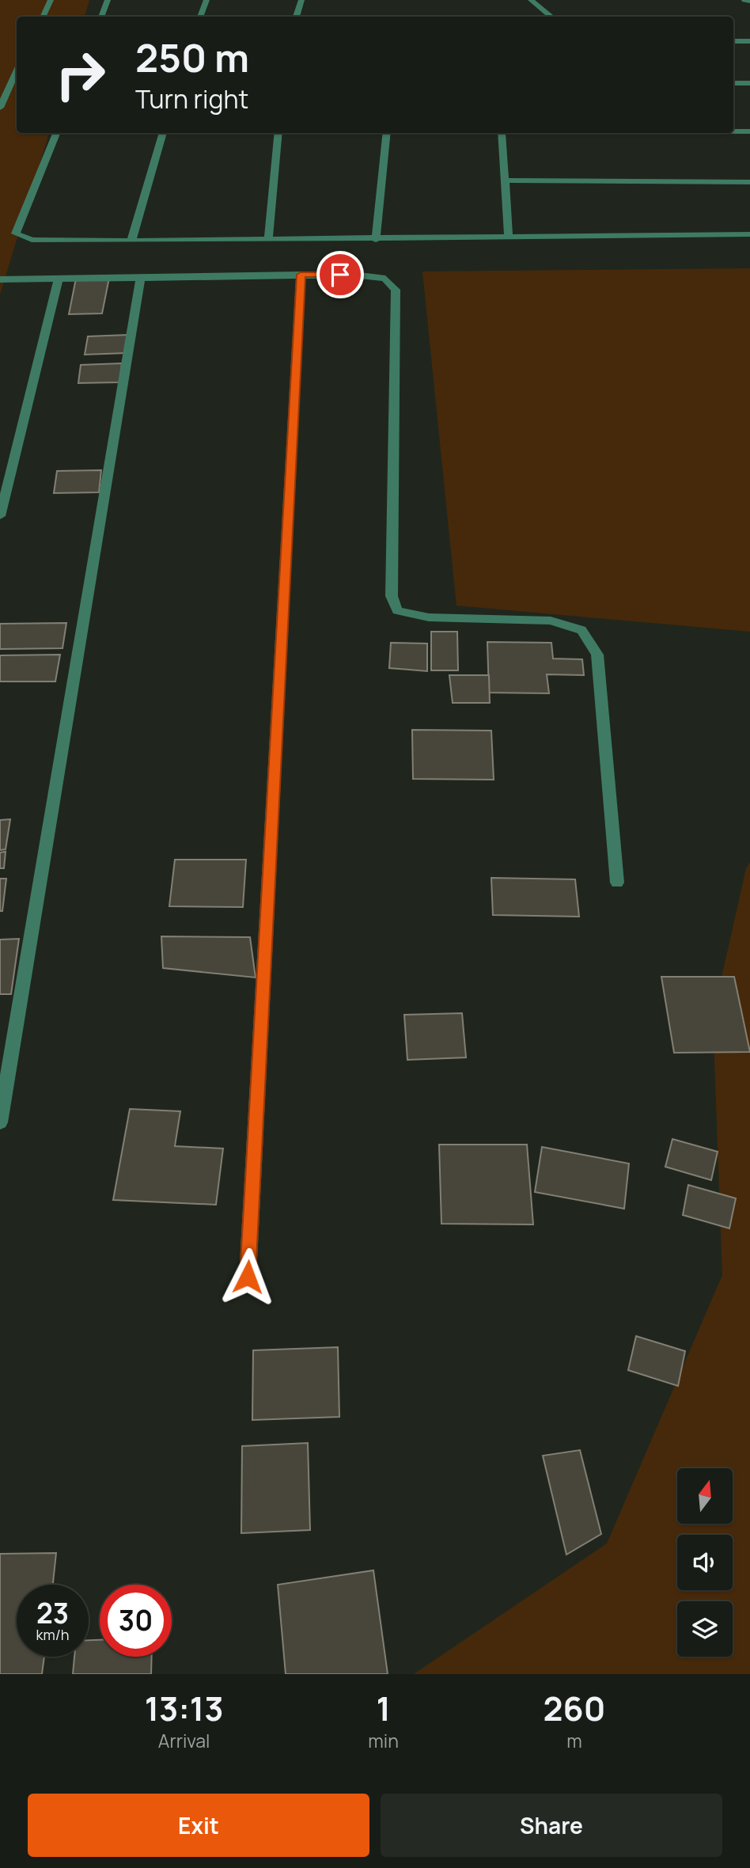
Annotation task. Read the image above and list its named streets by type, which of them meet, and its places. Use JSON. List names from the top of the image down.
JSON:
{
  "north": "top",
  "page": {
    "turn": ["250 m", "Turn right"],
    "speed": "23 km/h",
    "limit": "30",
    "eta": [
      "13:13",
      "Arrival",
      "1",
      "min",
      "260",
      "m"
    ],
    "buttons": ["Exit", "Share"]
  }
}
